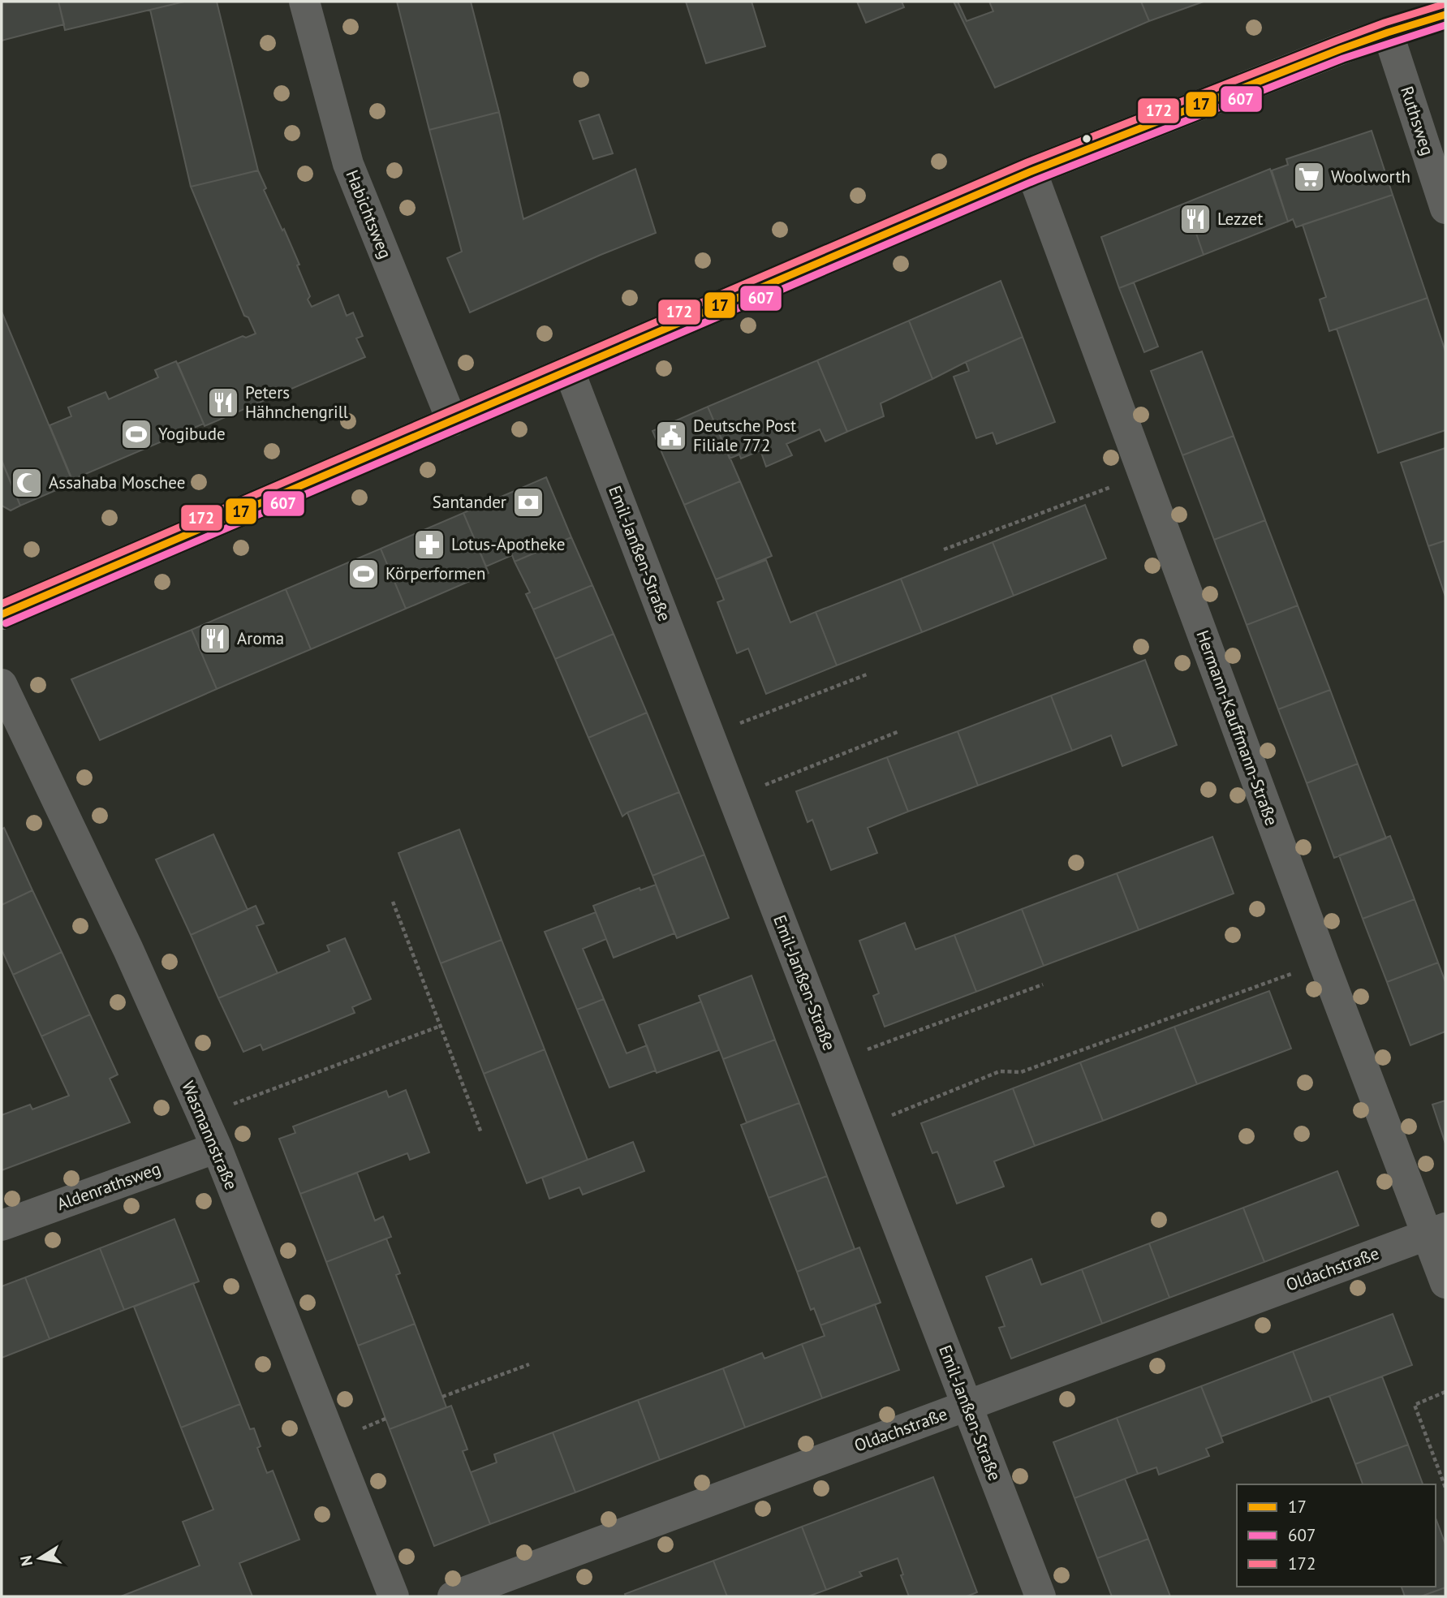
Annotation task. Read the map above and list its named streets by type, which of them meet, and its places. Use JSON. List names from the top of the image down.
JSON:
{
  "streets": {
    "street": [
      "Ruthsweg",
      "Habichtsweg",
      "Emil-Janßen-Straße",
      "Hermann-Kauffmann-Straße",
      "Wasmannstraße",
      "Aldenrathsweg",
      "Oldachstraße"
    ]
  },
  "crossings": [
    ["Emil-Janßen-Straße", "Oldachstraße"],
    ["Hermann-Kauffmann-Straße", "Oldachstraße"],
    ["Wasmannstraße", "Aldenrathsweg"]
  ],
  "places": {
    "supermarket": ["Woolworth"],
    "restaurant": ["Lezzet", "Peters Hähnchengrill", "Aroma"],
    "sports": ["Yogibude", "Körperformen"],
    "public building": ["Deutsche Post Filiale 772"],
    "mosque": ["Assahaba Moschee"],
    "bank": ["Santander"],
    "pharmacy": ["Lotus-Apotheke"]
  },
  "lines": ["transit line 172", "transit line 17", "transit line 607"],
  "legend": ["17", "607", "172"],
  "north": "left"
}
